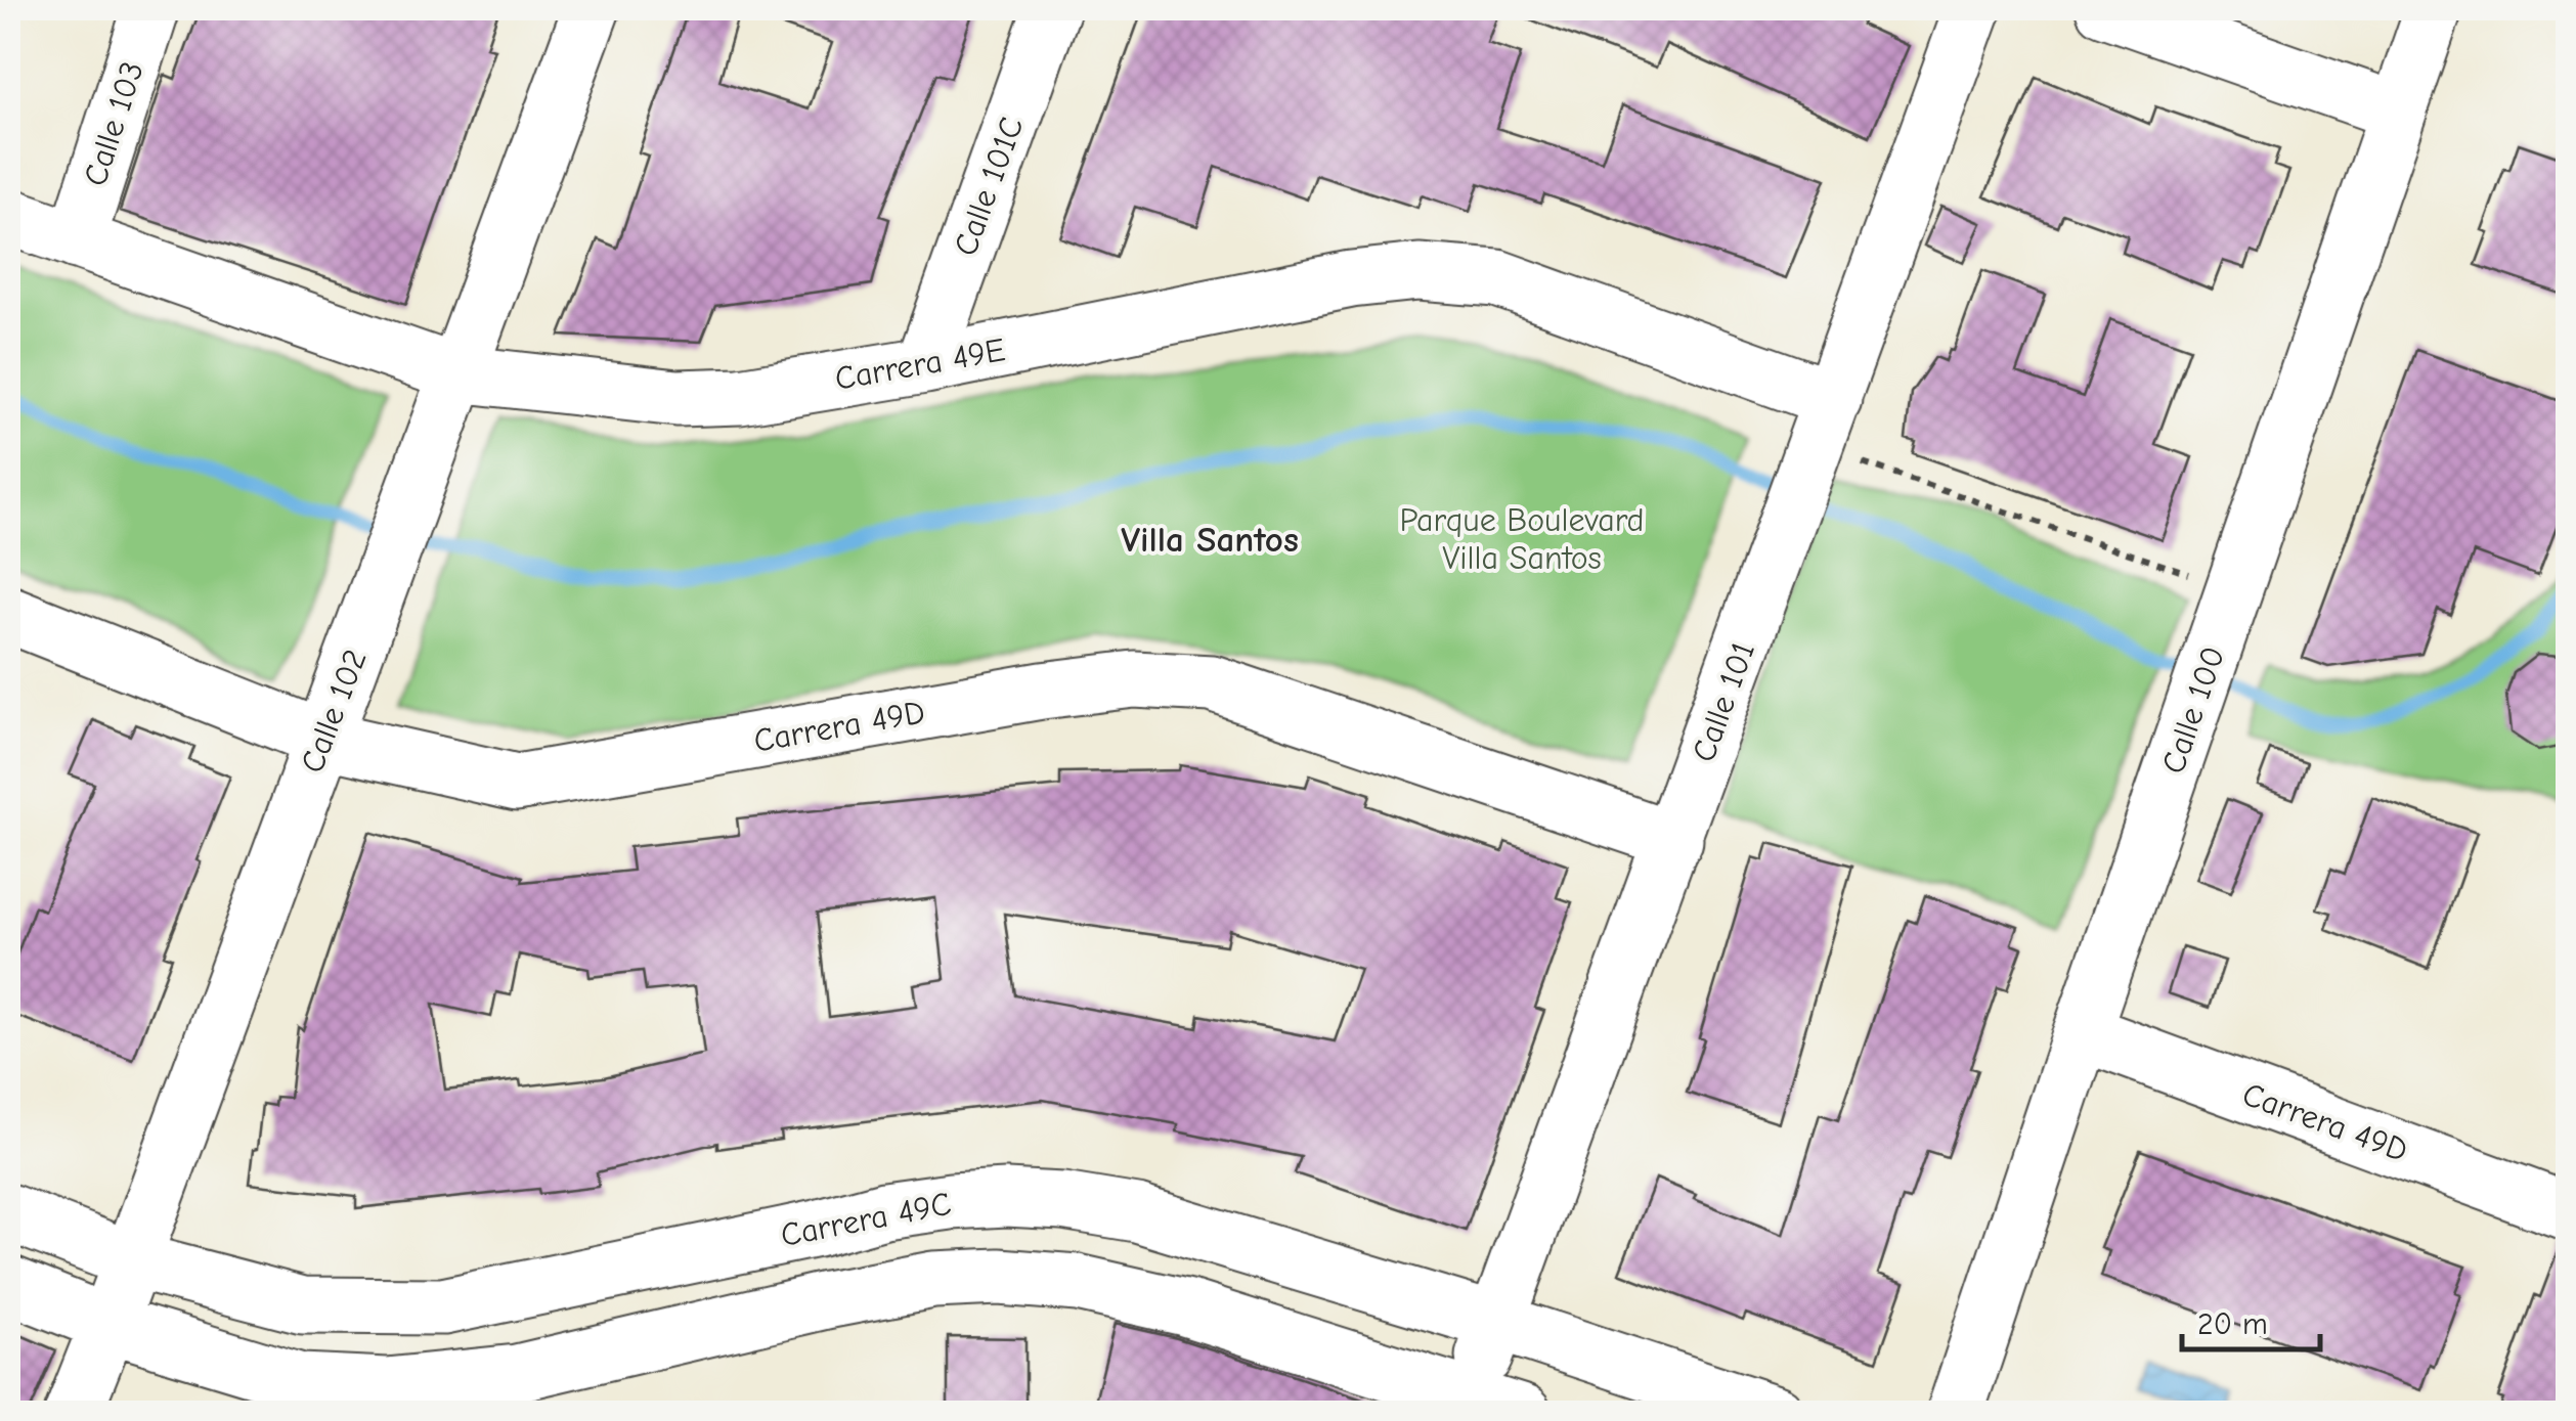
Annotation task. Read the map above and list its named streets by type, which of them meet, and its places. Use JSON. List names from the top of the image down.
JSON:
{
  "streets": {
    "street": [
      "Calle 103",
      "Calle 101C",
      "Carrera 49E",
      "Calle 101",
      "Calle 100",
      "Calle 102",
      "Carrera 49D",
      "Carrera 49C"
    ]
  },
  "crossings": [
    ["Calle 103", "Carrera 49E"],
    ["Calle 101C", "Carrera 49E"],
    ["Carrera 49E", "Calle 101"],
    ["Carrera 49E", "Calle 102"],
    ["Calle 101", "Carrera 49D"],
    ["Calle 101", "Carrera 49C"],
    ["Calle 100", "Carrera 49D"],
    ["Calle 102", "Carrera 49D"],
    ["Calle 102", "Carrera 49C"]
  ],
  "districts": ["Villa Santos"],
  "parks": ["Parque Boulevard Villa Santos"],
  "scale_bar": "20 m"
}
